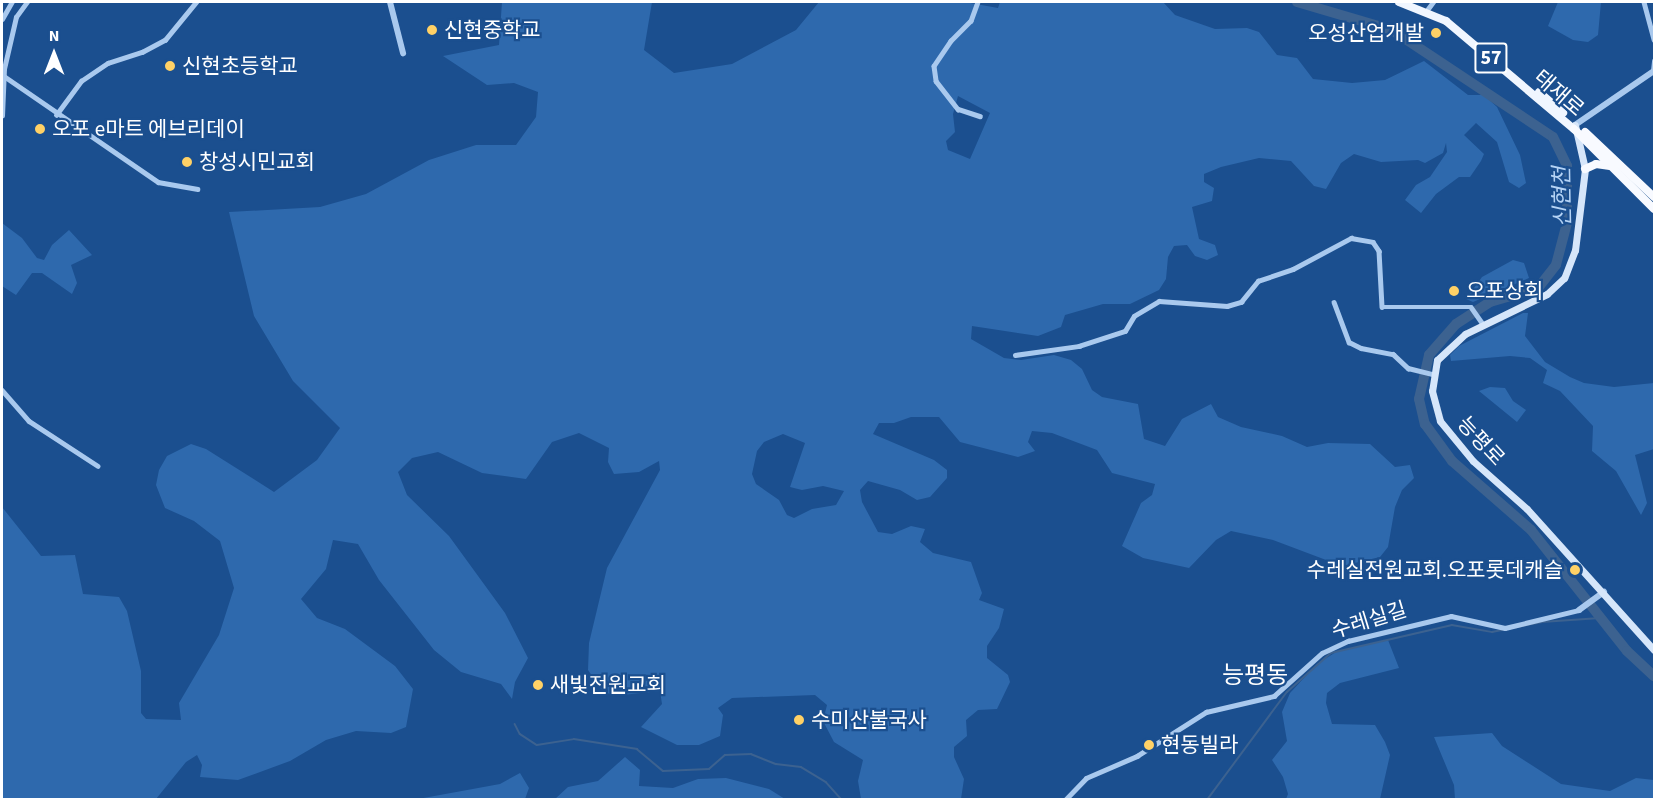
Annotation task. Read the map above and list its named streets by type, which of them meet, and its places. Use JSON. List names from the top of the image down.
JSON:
{
  "streets": {
    "highway": ["57", "태재로"],
    "main road": ["능평로"],
    "street": ["수레실길"]
  },
  "districts": ["능평동"],
  "water": ["신현천"],
  "places": [
    "신현중학교",
    "오성산업개발",
    "신현초등학교",
    "오포 e마트 에브리데이",
    "창성시민교회",
    "오포상회",
    "수레실전원교회.오포롯데캐슬",
    "새빛전원교회",
    "수미산불국사",
    "현동빌라"
  ],
  "north": "top"
}
